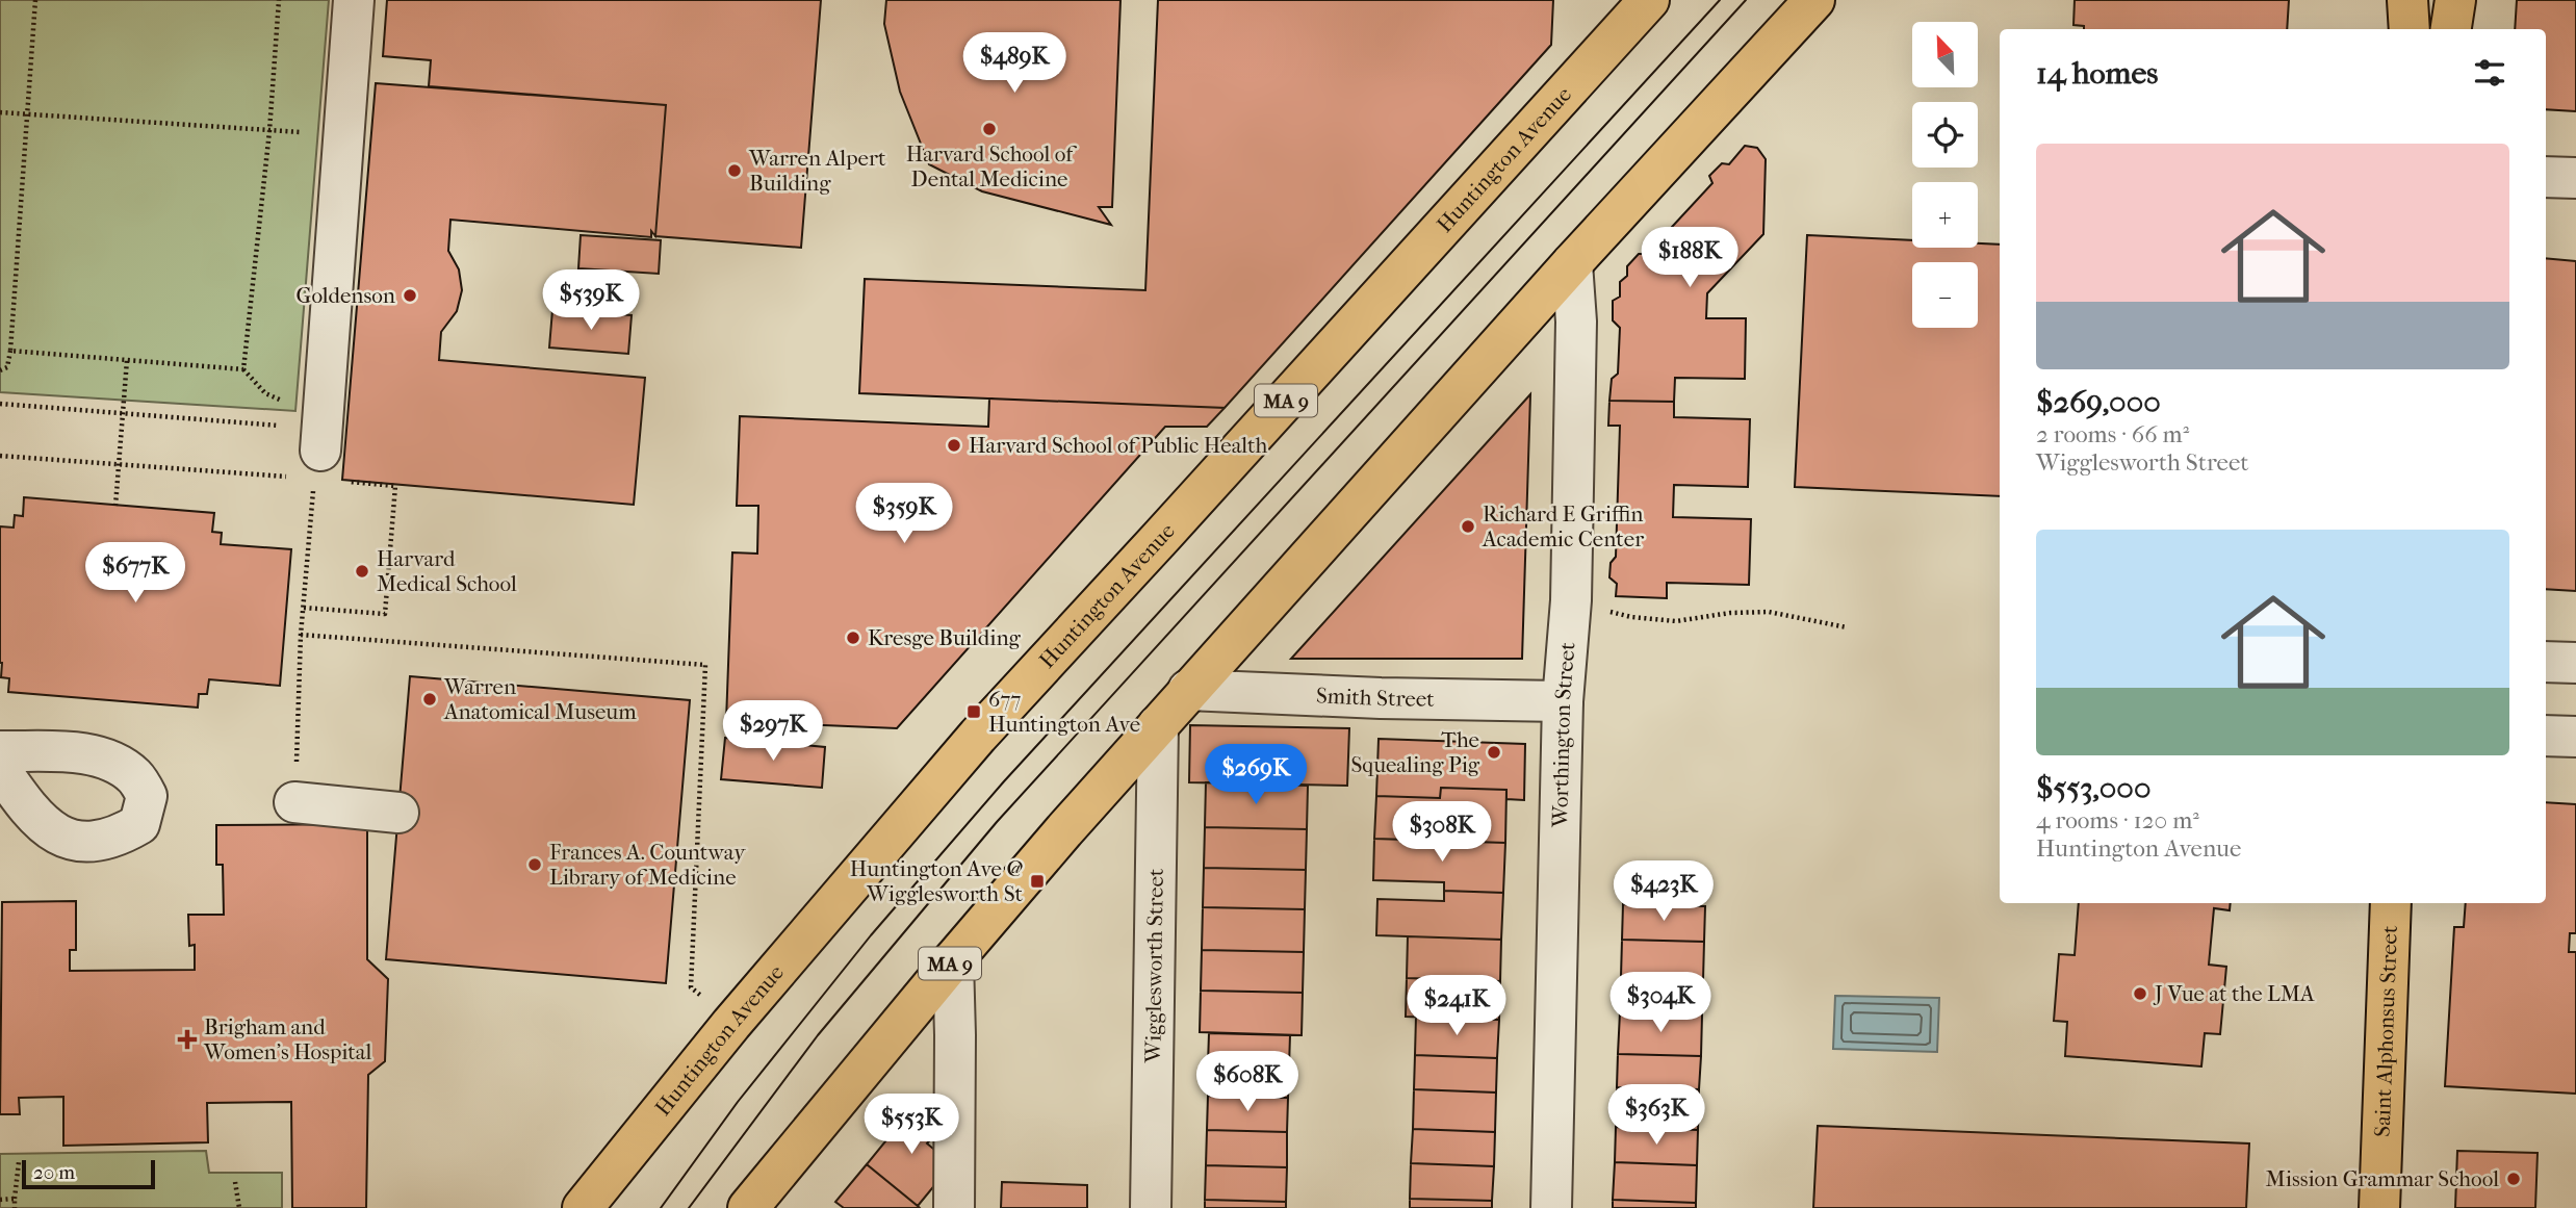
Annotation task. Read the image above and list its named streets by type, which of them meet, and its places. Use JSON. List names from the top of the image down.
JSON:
{
  "streets": {
    "main road": ["Huntington Avenue", "MA 9", "Saint Alphonsus Street"],
    "street": ["Smith Street", "Worthington Street", "Wigglesworth Street"]
  },
  "crossings": [
    ["MA 9", "Smith Street"],
    ["MA 9", "Worthington Street"],
    ["MA 9", "Wigglesworth Street"],
    ["Smith Street", "Worthington Street"]
  ],
  "places": {
    "other": [
      "Harvard School of Dental Medicine",
      "Warren Alpert Building",
      "Goldenson",
      "Harvard School of Public Health",
      "Richard E Griffin Academic Center",
      "Harvard Medical School",
      "Kresge Building",
      "Warren Anatomical Museum",
      "The Squealing Pig",
      "Frances A. Countway Library of Medicine",
      "J Vue at the LMA",
      "Mission Grammar School"
    ],
    "transit": ["677 Huntington Ave", "Huntington Ave @ Wigglesworth St"],
    "health": ["Brigham and Women's Hospital"]
  },
  "scale_bar": "20 m",
  "north": "top left",
  "page": {
    "map_buttons": ["+", "−"],
    "heading": "14 homes",
    "price": [
      "$489K",
      "$188K",
      "$539K",
      "$359K",
      "$677K",
      "$297K",
      "$269K",
      "$308K",
      "$423K",
      "$304K",
      "$241K",
      "$608K",
      "$363K",
      "$553K"
    ],
    "list": [
      {
        "name": "$269,000",
        "note": "2 rooms · 66 m² · Wigglesworth Street"
      },
      {
        "name": "$553,000",
        "note": "4 rooms · 120 m² · Huntington Avenue"
      }
    ],
    "scale": "20 m"
  }
}
